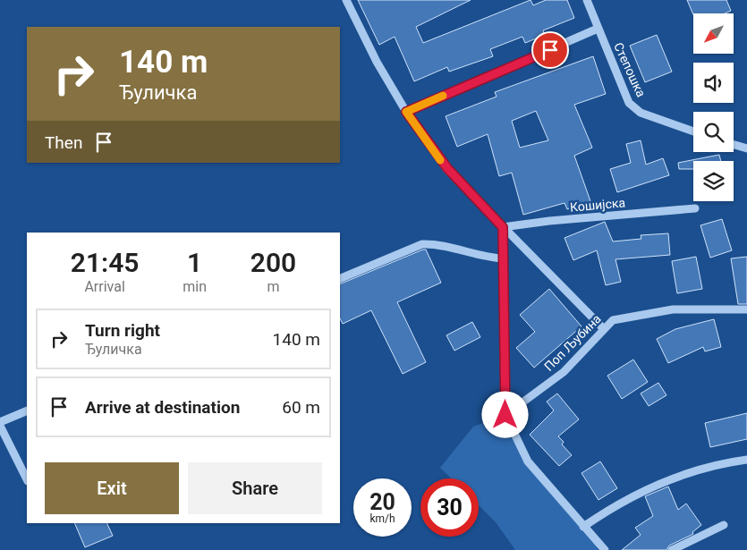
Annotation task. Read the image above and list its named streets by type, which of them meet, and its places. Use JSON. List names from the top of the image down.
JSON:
{
  "streets": {
    "street": ["Степошка", "Кошијска", "Поп Љубина"]
  },
  "north": "bottom left",
  "page": {
    "turn": ["140 m", "Ђуличка"],
    "then": "Then",
    "eta": [
      "21:45",
      "Arrival",
      "1",
      "min",
      "200",
      "m"
    ],
    "list": [
      {
        "name": "Turn right",
        "note": "Ђуличка",
        "value": "140 m"
      },
      {
        "name": "Arrive at destination",
        "value": "60 m"
      }
    ],
    "buttons": ["Exit", "Share"],
    "speed": "20 km/h",
    "limit": "30"
  }
}
